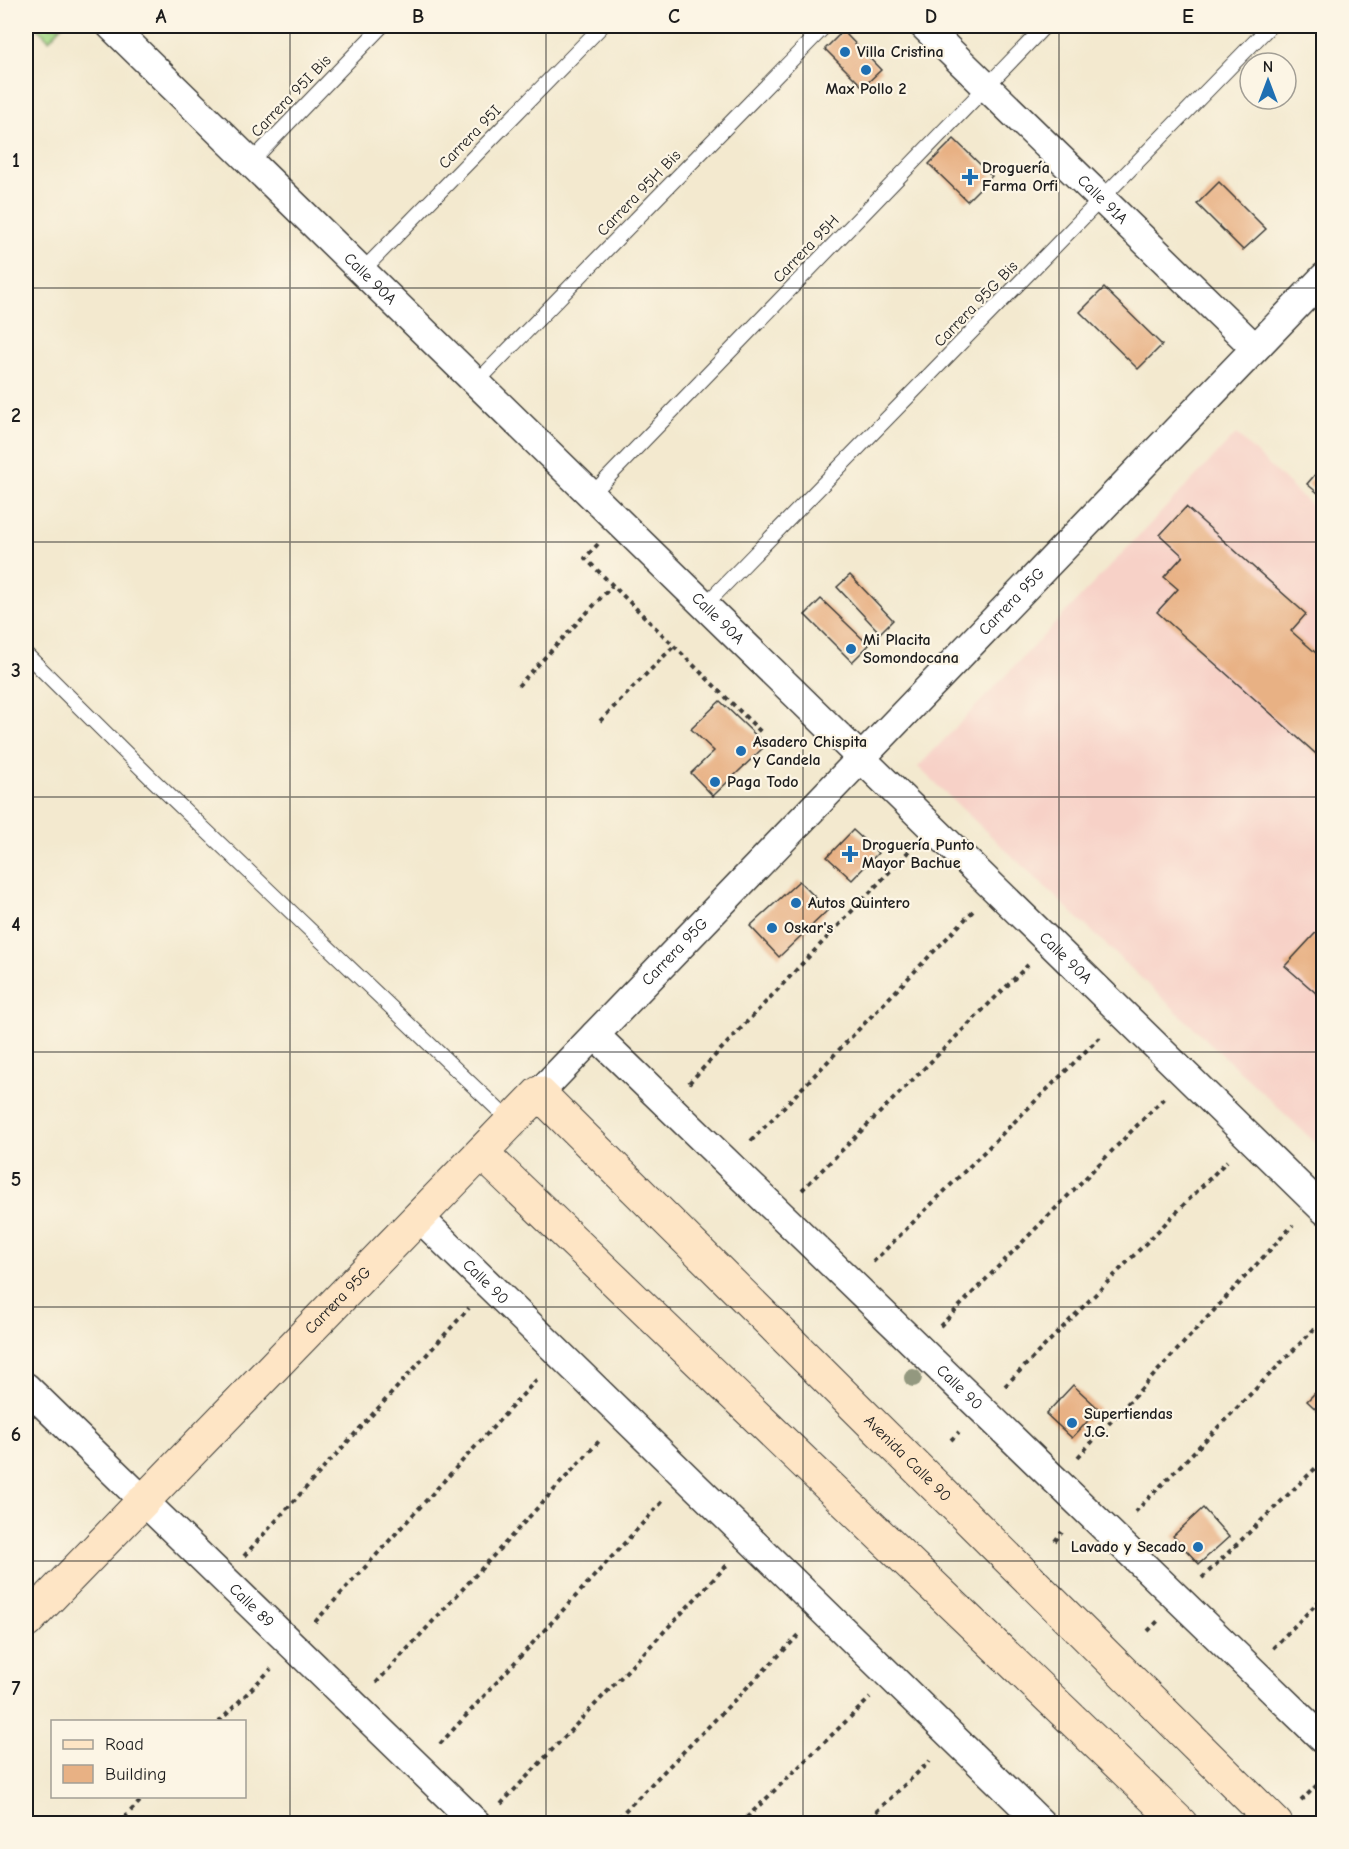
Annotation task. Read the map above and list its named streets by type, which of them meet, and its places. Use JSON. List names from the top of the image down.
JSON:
{
  "streets": {
    "main road": ["Carrera 95G", "Avenida Calle 90"],
    "street": [
      "Calle 91A",
      "Calle 90A",
      "Calle 90",
      "Calle 89"
    ],
    "lane": [
      "Carrera 95I Bis",
      "Carrera 95I",
      "Carrera 95H Bis",
      "Carrera 95H",
      "Carrera 95G Bis"
    ]
  },
  "crossings": [
    ["Carrera 95I Bis", "Calle 90A"],
    ["Carrera 95I", "Calle 90A"],
    ["Carrera 95H Bis", "Calle 90A"],
    ["Calle 91A", "Carrera 95H"],
    ["Calle 91A", "Carrera 95G Bis"],
    ["Calle 91A", "Carrera 95G"],
    ["Carrera 95H", "Calle 90A"],
    ["Calle 90A", "Carrera 95G Bis"],
    ["Calle 90A", "Carrera 95G"],
    ["Carrera 95G", "Calle 90"],
    ["Carrera 95G", "Avenida Calle 90"],
    ["Carrera 95G", "Calle 89"]
  ],
  "places": {
    "other": [
      "Villa Cristina",
      "Max Pollo 2",
      "Mi Placita Somondocana",
      "Asadero Chispita y Candela",
      "Paga Todo",
      "Autos Quintero",
      "Oskar's",
      "Supertiendas J.G.",
      "Lavado y Secado"
    ],
    "health": ["Droguería Farma Orfi", "Droguería Punto Mayor Bachue"]
  },
  "legend": ["Road", "Building"],
  "north": "top",
  "grid": {
    "columns": [
      "A",
      "B",
      "C",
      "D",
      "E"
    ],
    "rows": [
      "1",
      "2",
      "3",
      "4",
      "5",
      "6",
      "7"
    ]
  }
}
